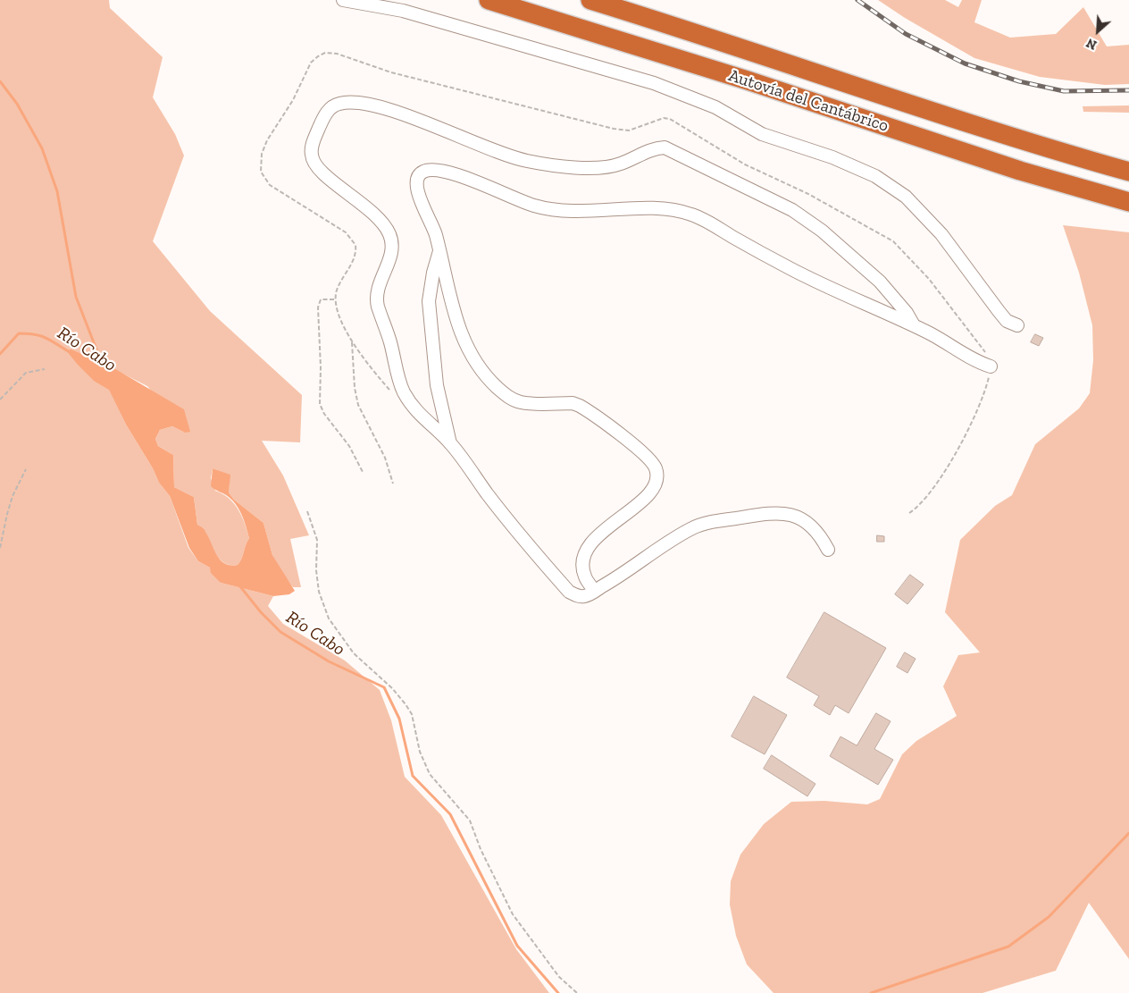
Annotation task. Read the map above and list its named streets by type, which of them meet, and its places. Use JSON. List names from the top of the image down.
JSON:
{
  "streets": {
    "highway": ["Autovía del Cantábrico"]
  },
  "water": ["Río Cabo"],
  "north": "bottom left"
}
